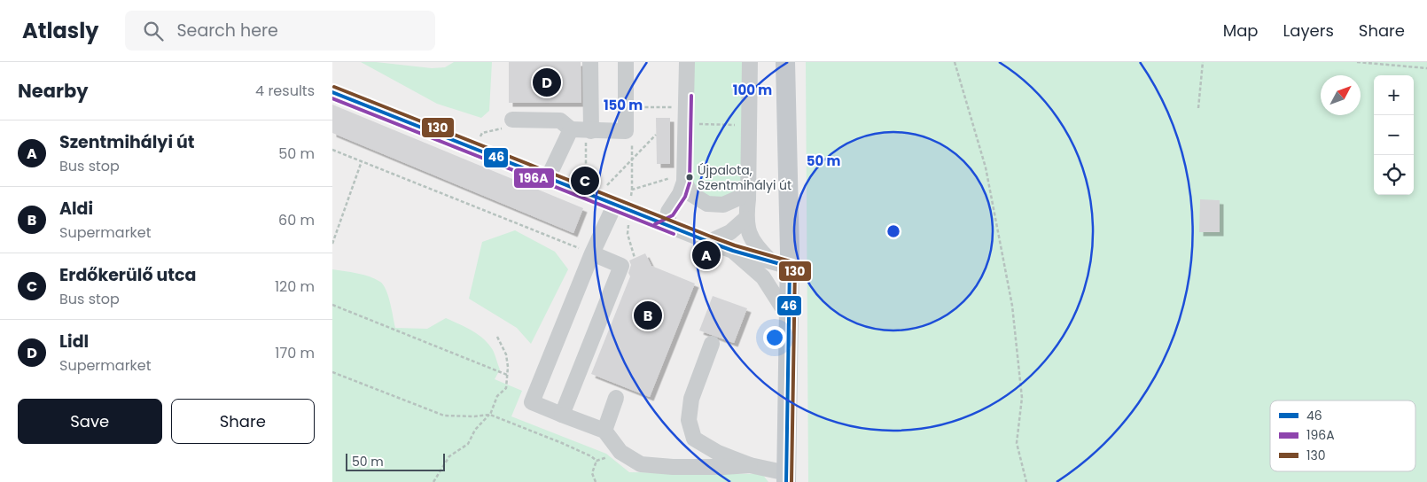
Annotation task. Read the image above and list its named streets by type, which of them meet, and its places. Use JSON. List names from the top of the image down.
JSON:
{
  "places": ["Újpalota, Szentmihályi út"],
  "lines": ["transit line 130", "transit line 46", "transit line 196A"],
  "legend": ["46", "196A", "130"],
  "scale_bar": "50 m",
  "north": "top right",
  "page": {
    "header": "Atlasly",
    "search": "Search here",
    "nav": ["Map", "Layers", "Share"],
    "heading": ["Nearby", "4 results"],
    "pins": [
      "D",
      "C",
      "A",
      "B"
    ],
    "map_buttons": ["+", "−"],
    "list": [
      {
        "mark": "A",
        "name": "Szentmihályi út",
        "note": "Bus stop",
        "value": "50 m"
      },
      {
        "mark": "B",
        "name": "Aldi",
        "note": "Supermarket",
        "value": "60 m"
      },
      {
        "mark": "C",
        "name": "Erdőkerülő utca",
        "note": "Bus stop",
        "value": "120 m"
      },
      {
        "mark": "D",
        "name": "Lidl",
        "note": "Supermarket",
        "value": "170 m"
      }
    ],
    "buttons": ["Save", "Share"],
    "scale": "50 m"
  },
  "rings": ["100 m", "150 m", "50 m"]
}
